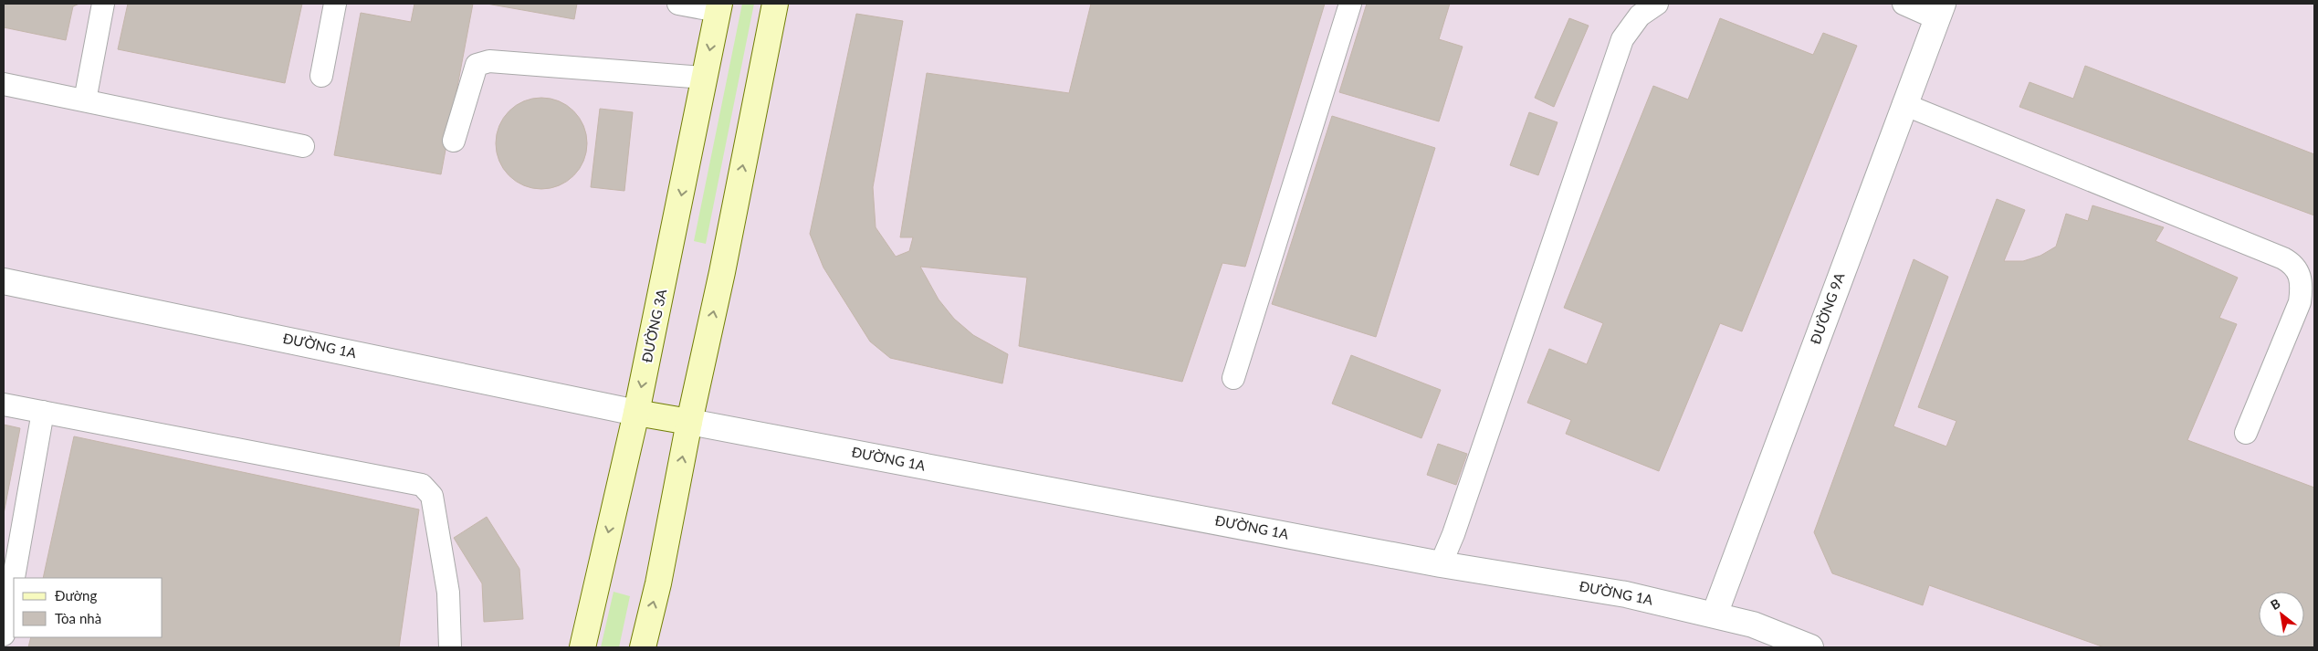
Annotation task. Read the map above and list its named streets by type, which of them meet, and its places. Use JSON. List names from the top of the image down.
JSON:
{
  "streets": {
    "street": ["ĐƯỜNG 9A", "ĐƯỜNG 3A", "ĐƯỜNG 1A"]
  },
  "crossings": [
    ["ĐƯỜNG 9A", "ĐƯỜNG 1A"],
    ["ĐƯỜNG 3A", "ĐƯỜNG 1A"]
  ],
  "legend": ["Đường", "Tòa nhà"],
  "north": "top left"
}
